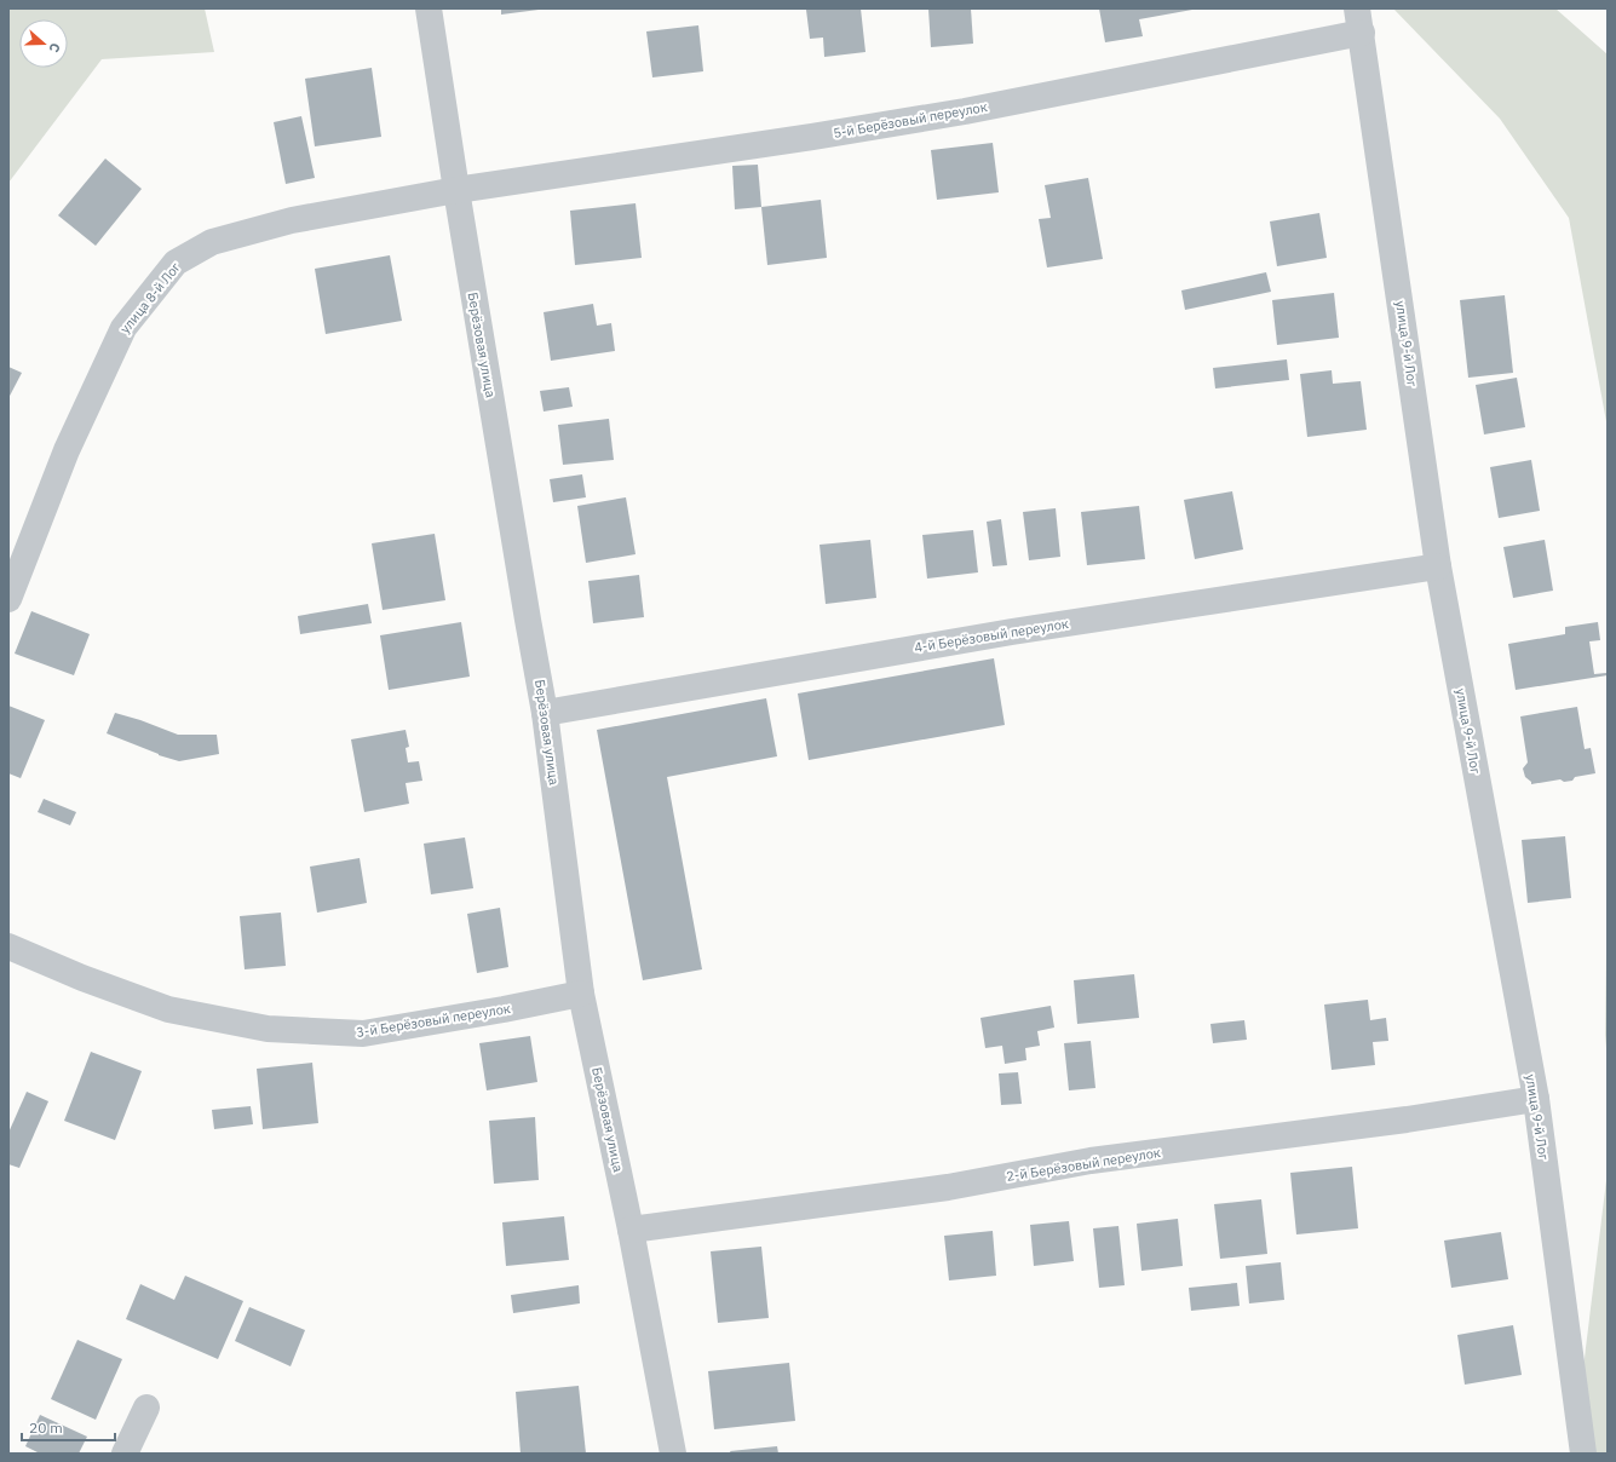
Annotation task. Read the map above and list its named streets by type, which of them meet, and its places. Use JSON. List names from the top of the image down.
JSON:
{
  "streets": {
    "street": [
      "5-й Берёзовый переулок",
      "улица 8-й Лог",
      "улица 9-й Лог",
      "Берёзовая улица",
      "4-й Берёзовый переулок",
      "3-й Берёзовый переулок",
      "2-й Берёзовый переулок"
    ]
  },
  "crossings": [
    ["5-й Берёзовый переулок", "улица 8-й Лог"],
    ["5-й Берёзовый переулок", "улица 9-й Лог"],
    ["5-й Берёзовый переулок", "Берёзовая улица"],
    ["улица 8-й Лог", "Берёзовая улица"],
    ["улица 9-й Лог", "4-й Берёзовый переулок"],
    ["улица 9-й Лог", "2-й Берёзовый переулок"],
    ["Берёзовая улица", "4-й Берёзовый переулок"],
    ["Берёзовая улица", "3-й Берёзовый переулок"],
    ["Берёзовая улица", "2-й Берёзовый переулок"]
  ],
  "scale_bar": "20 m",
  "north": "right"
}
